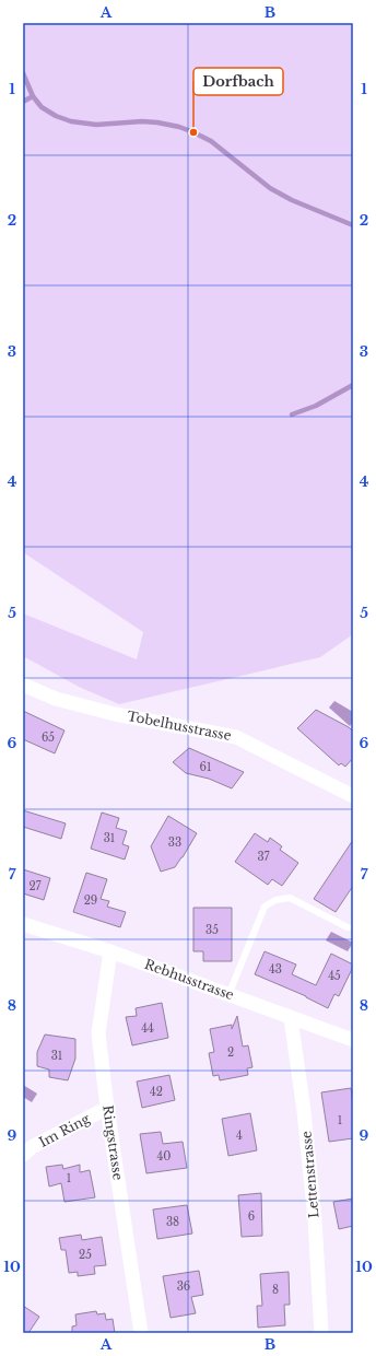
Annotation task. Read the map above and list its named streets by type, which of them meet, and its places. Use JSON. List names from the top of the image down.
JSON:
{
  "streets": {
    "street": [
      "Tobelhusstrasse",
      "Rebhusstrasse",
      "Im Ring",
      "Ringstrasse",
      "Lettenstrasse"
    ]
  },
  "crossings": [
    ["Rebhusstrasse", "Ringstrasse"],
    ["Rebhusstrasse", "Lettenstrasse"],
    ["Im Ring", "Ringstrasse"]
  ],
  "places": ["Dorfbach"],
  "house_numbers": [
    "65",
    "61",
    "31",
    "33",
    "37",
    "27",
    "29",
    "35",
    "43",
    "45",
    "44",
    "2",
    "31",
    "42",
    "1",
    "4",
    "40",
    "1",
    "6",
    "38",
    "25",
    "36",
    "8"
  ],
  "grid": {
    "columns": ["A", "B"],
    "rows": [
      "1",
      "2",
      "3",
      "4",
      "5",
      "6",
      "7",
      "8",
      "9",
      "10"
    ]
  }
}
